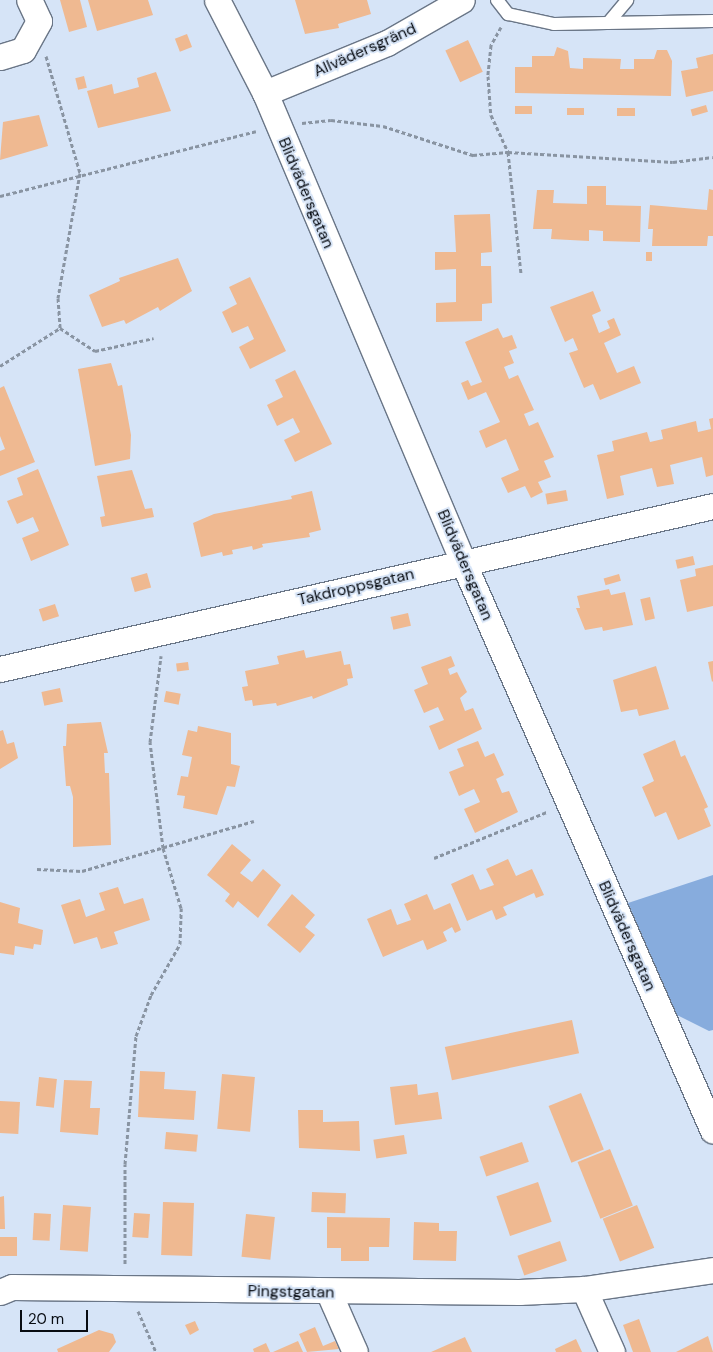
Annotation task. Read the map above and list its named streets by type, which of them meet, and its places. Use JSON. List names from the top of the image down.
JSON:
{
  "streets": {
    "street": [
      "Allvädersgränd",
      "Blidvädersgatan",
      "Takdroppsgatan",
      "Pingstgatan"
    ]
  },
  "crossings": [
    ["Allvädersgränd", "Blidvädersgatan"],
    ["Blidvädersgatan", "Takdroppsgatan"]
  ],
  "scale_bar": "20 m"
}
